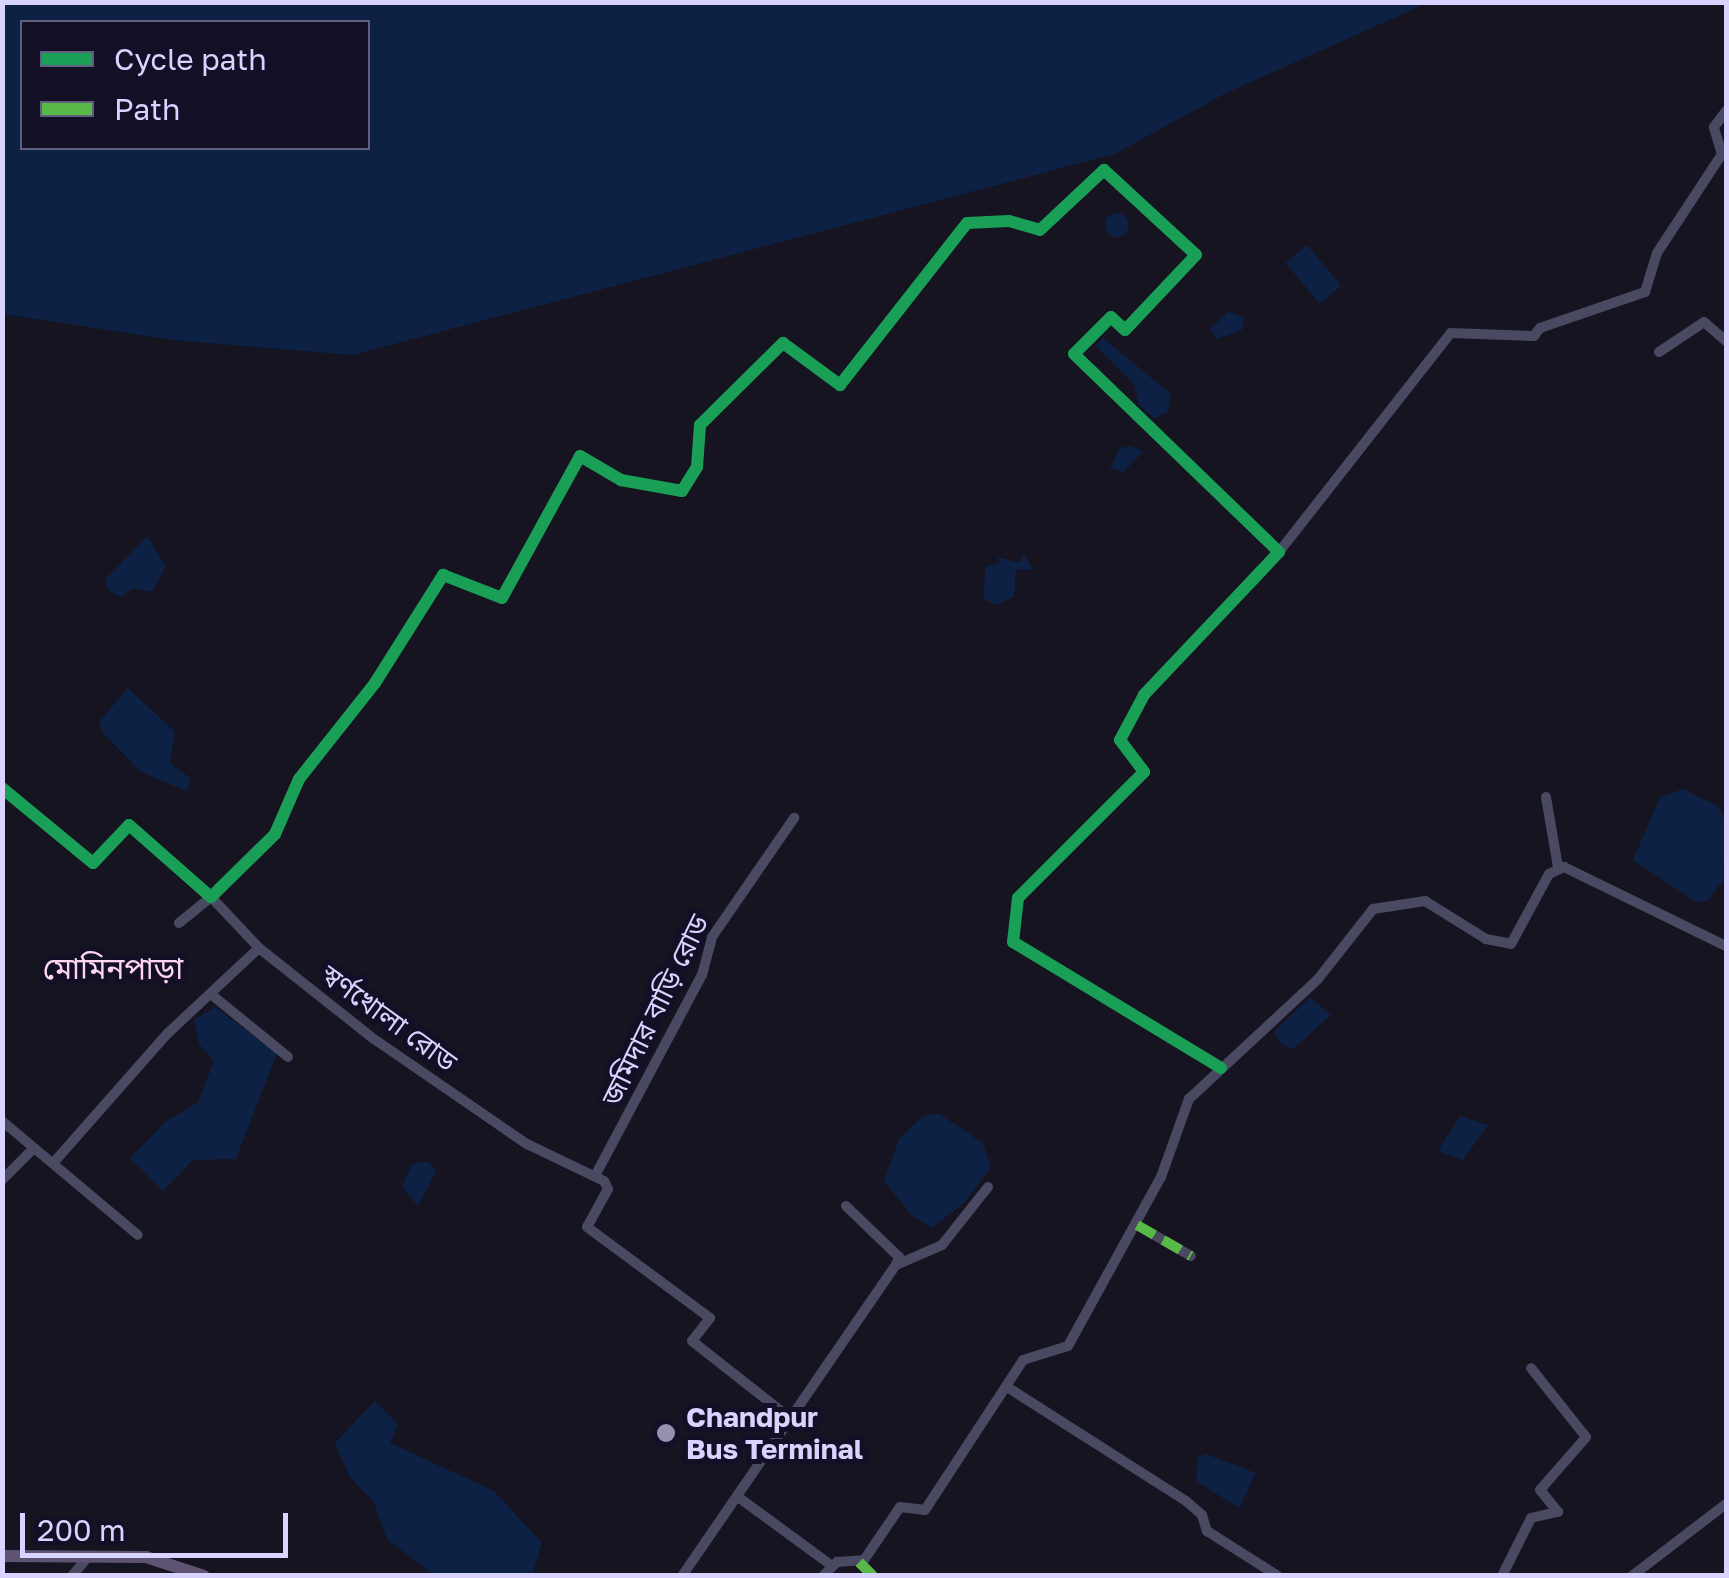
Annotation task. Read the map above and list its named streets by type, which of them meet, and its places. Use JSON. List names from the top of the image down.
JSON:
{
  "streets": {
    "street": ["জমিদার বাড়ি রোড", "স্বর্ণখোলা রোড"]
  },
  "crossings": [
    ["জমিদার বাড়ি রোড", "স্বর্ণখোলা রোড"]
  ],
  "districts": ["মোমিনপাড়া"],
  "places": ["Chandpur Bus Terminal"],
  "legend": ["Cycle path", "Path"],
  "scale_bar": "200 m"
}
